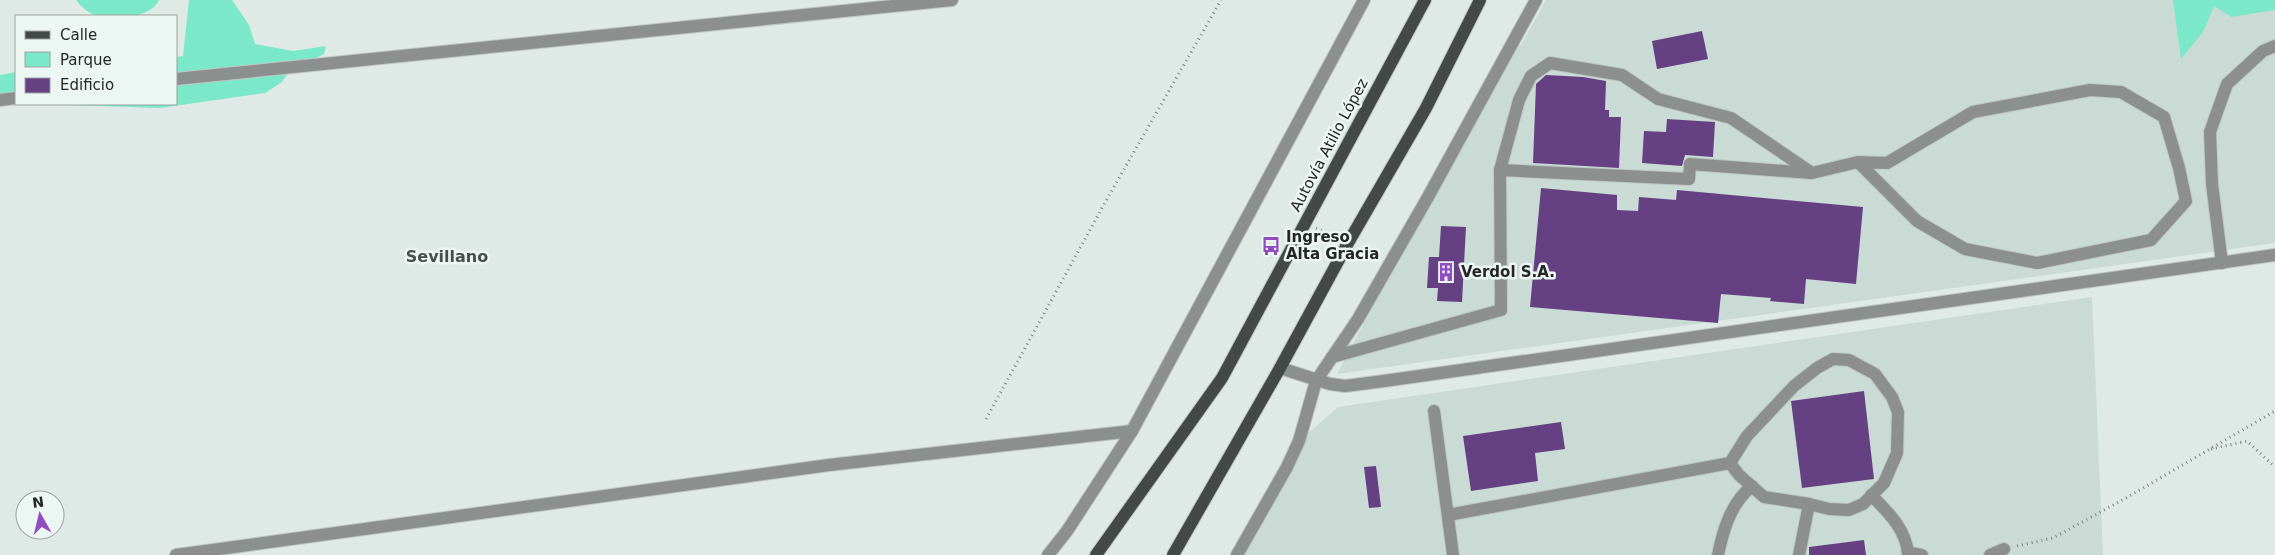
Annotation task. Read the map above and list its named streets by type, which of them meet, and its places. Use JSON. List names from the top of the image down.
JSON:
{
  "streets": {
    "main road": ["Autovía Atilio López"]
  },
  "districts": ["Sevillano"],
  "places": {
    "bus stop": ["Ingreso Alta Gracia"],
    "building": ["Verdol S.A."]
  },
  "legend": ["Calle", "Parque", "Edificio"],
  "north": "top"
}
